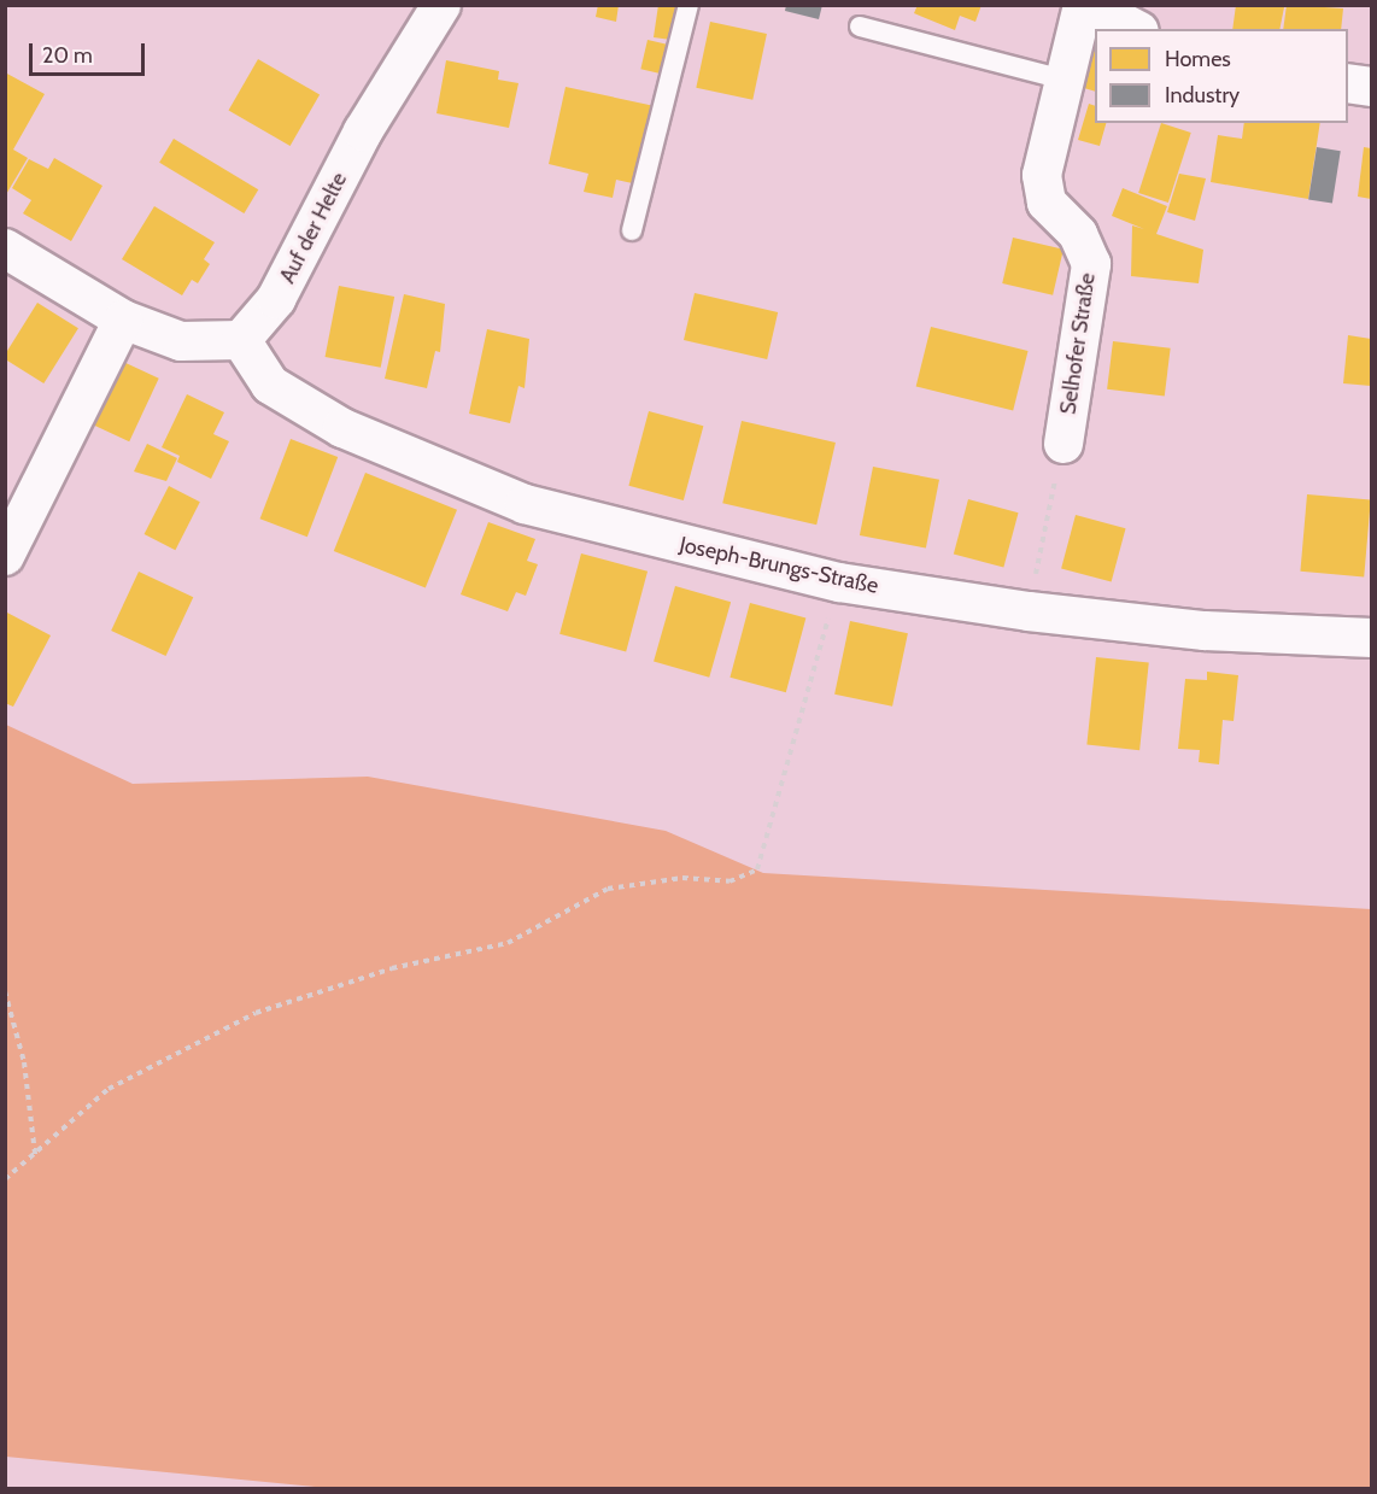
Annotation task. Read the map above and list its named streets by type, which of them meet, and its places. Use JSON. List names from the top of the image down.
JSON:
{
  "streets": {
    "street": ["Auf der Helte", "Selhofer Straße", "Joseph-Brungs-Straße"]
  },
  "crossings": [
    ["Auf der Helte", "Joseph-Brungs-Straße"],
    ["Selhofer Straße", "Joseph-Brungs-Straße"]
  ],
  "legend": ["Homes", "Industry"],
  "scale_bar": "20 m"
}
